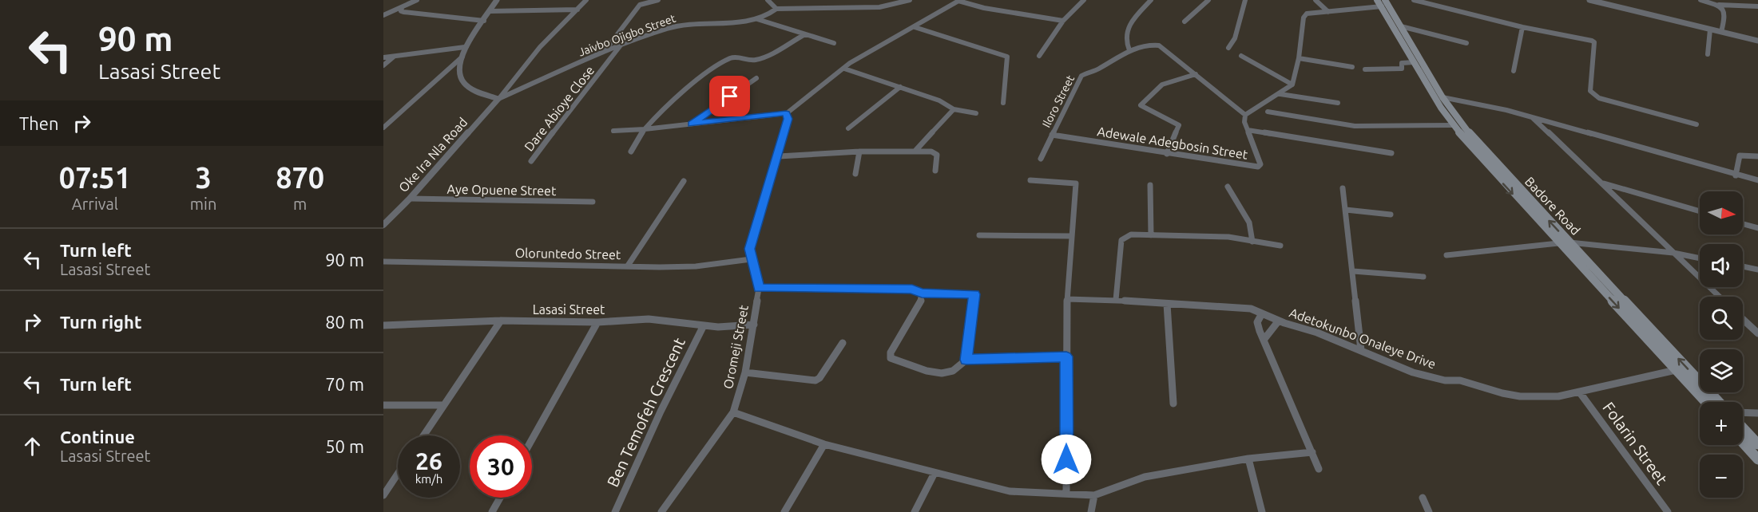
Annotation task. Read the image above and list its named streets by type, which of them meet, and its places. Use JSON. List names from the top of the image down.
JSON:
{
  "streets": {
    "main road": ["Badore Road"],
    "street": [
      "Jaivbo Ojigbo Street",
      "Iloro Street",
      "Dare Abioye Close",
      "Adewale Adegbosin Street",
      "Oke Ira Nla Road",
      "Aye Opuene Street",
      "Oloruntedo Street",
      "Lasasi Street",
      "Adetokunbo Onaleye Drive",
      "Oromeji Street",
      "Ben Temofeh Crescent",
      "Folarin Street"
    ]
  },
  "crossings": [
    ["Jaivbo Ojigbo Street", "Dare Abioye Close"],
    ["Jaivbo Ojigbo Street", "Oke Ira Nla Road"],
    ["Iloro Street", "Adewale Adegbosin Street"],
    ["Oke Ira Nla Road", "Aye Opuene Street"],
    ["Badore Road", "Adetokunbo Onaleye Drive"],
    ["Oloruntedo Street", "Oromeji Street"],
    ["Lasasi Street", "Oromeji Street"],
    ["Lasasi Street", "Ben Temofeh Crescent"],
    ["Adetokunbo Onaleye Drive", "Folarin Street"]
  ],
  "north": "right",
  "page": {
    "turn": ["90 m", "Lasasi Street"],
    "then": "Then",
    "eta": [
      "07:51",
      "Arrival",
      "3",
      "min",
      "870",
      "m"
    ],
    "map_buttons": ["+", "−"],
    "list": [
      {
        "name": "Turn left",
        "note": "Lasasi Street",
        "value": "90 m"
      },
      {
        "name": "Turn right",
        "value": "80 m"
      },
      {
        "name": "Turn left",
        "value": "70 m"
      },
      {
        "name": "Continue",
        "note": "Lasasi Street",
        "value": "50 m"
      }
    ],
    "speed": "26 km/h",
    "limit": "30"
  }
}
